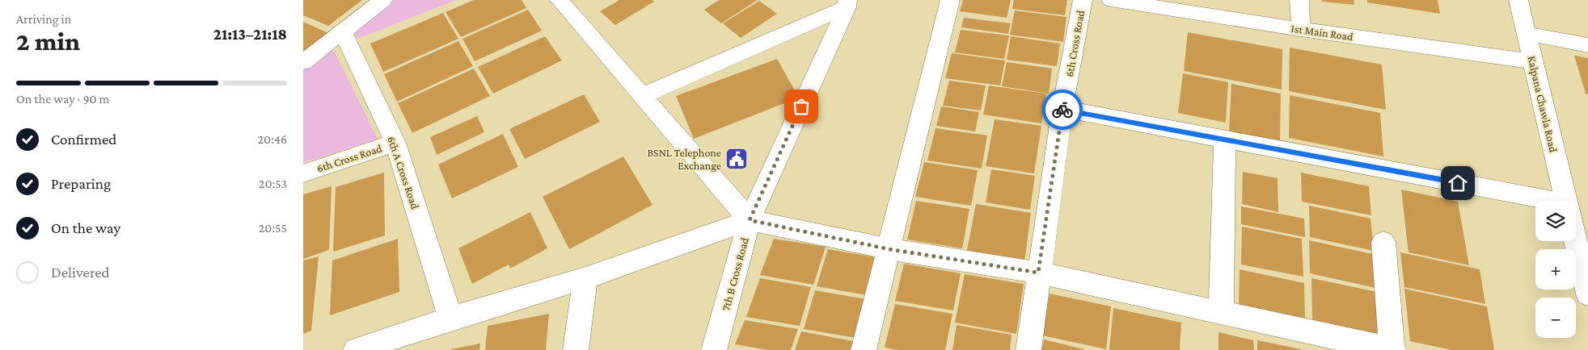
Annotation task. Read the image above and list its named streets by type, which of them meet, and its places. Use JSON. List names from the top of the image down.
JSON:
{
  "streets": {
    "street": [
      "1st Main Road",
      "6th Cross Road",
      "Kalpana Chawla Road",
      "6th A Cross Road",
      "7th B Cross Road"
    ]
  },
  "crossings": [
    ["1st Main Road", "Kalpana Chawla Road"],
    ["6th Cross Road", "6th A Cross Road"]
  ],
  "places": {
    "public building": ["BSNL Telephone Exchange"]
  },
  "page": {
    "heading": ["2 min", "Arriving in", "21:13–21:18"],
    "bar": "On the way · 90 m",
    "list": [
      ["Confirmed", "20:46"],
      ["Preparing", "20:53"],
      ["On the way", "20:55"],
      "Delivered"
    ],
    "map_buttons": ["+", "−"]
  }
}
